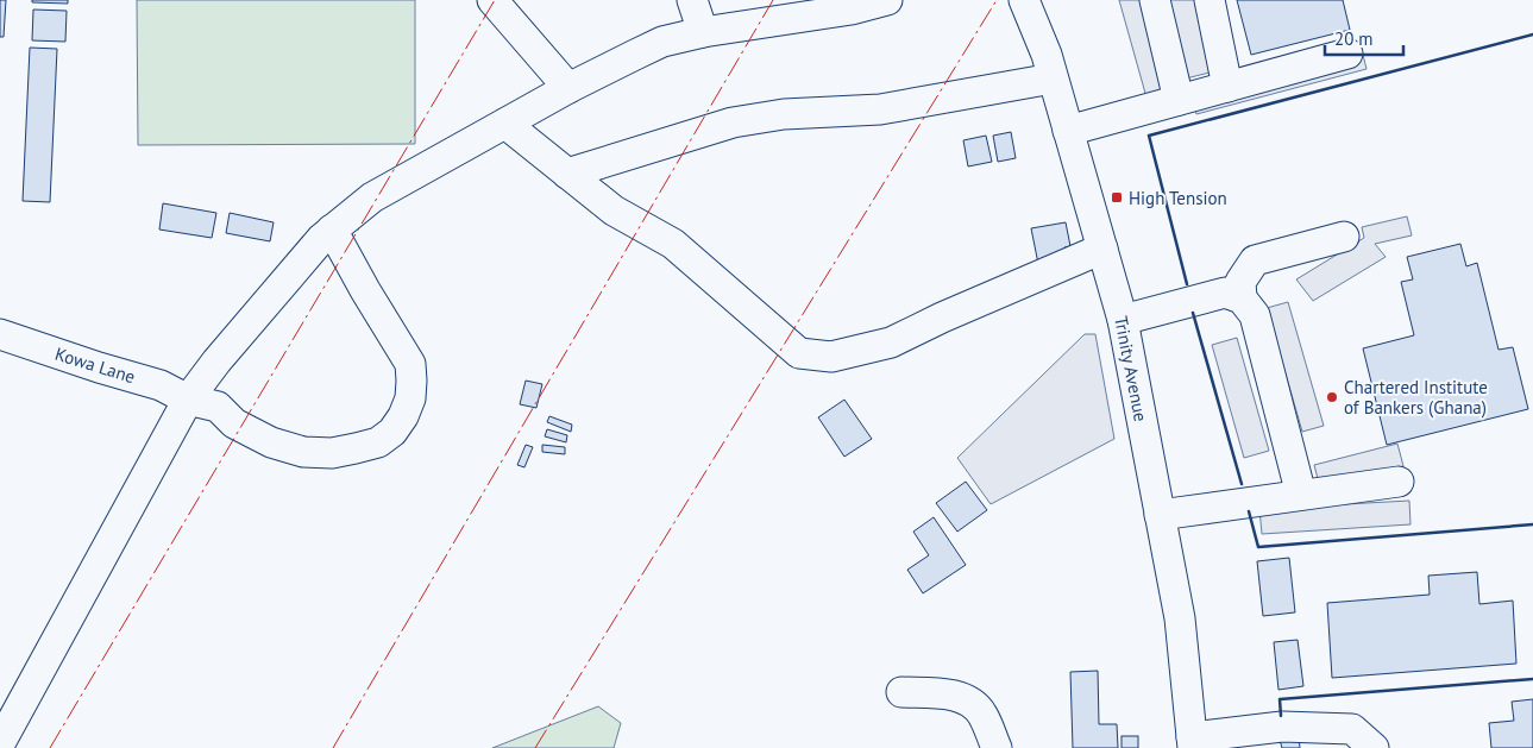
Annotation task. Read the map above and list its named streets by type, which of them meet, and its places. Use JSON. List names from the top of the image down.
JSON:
{
  "streets": {
    "street": ["Kowa Lane", "Trinity Avenue"]
  },
  "places": {
    "transit": ["High Tension"],
    "other": ["Chartered Institute of Bankers (Ghana)"]
  },
  "scale_bar": "20 m"
}
